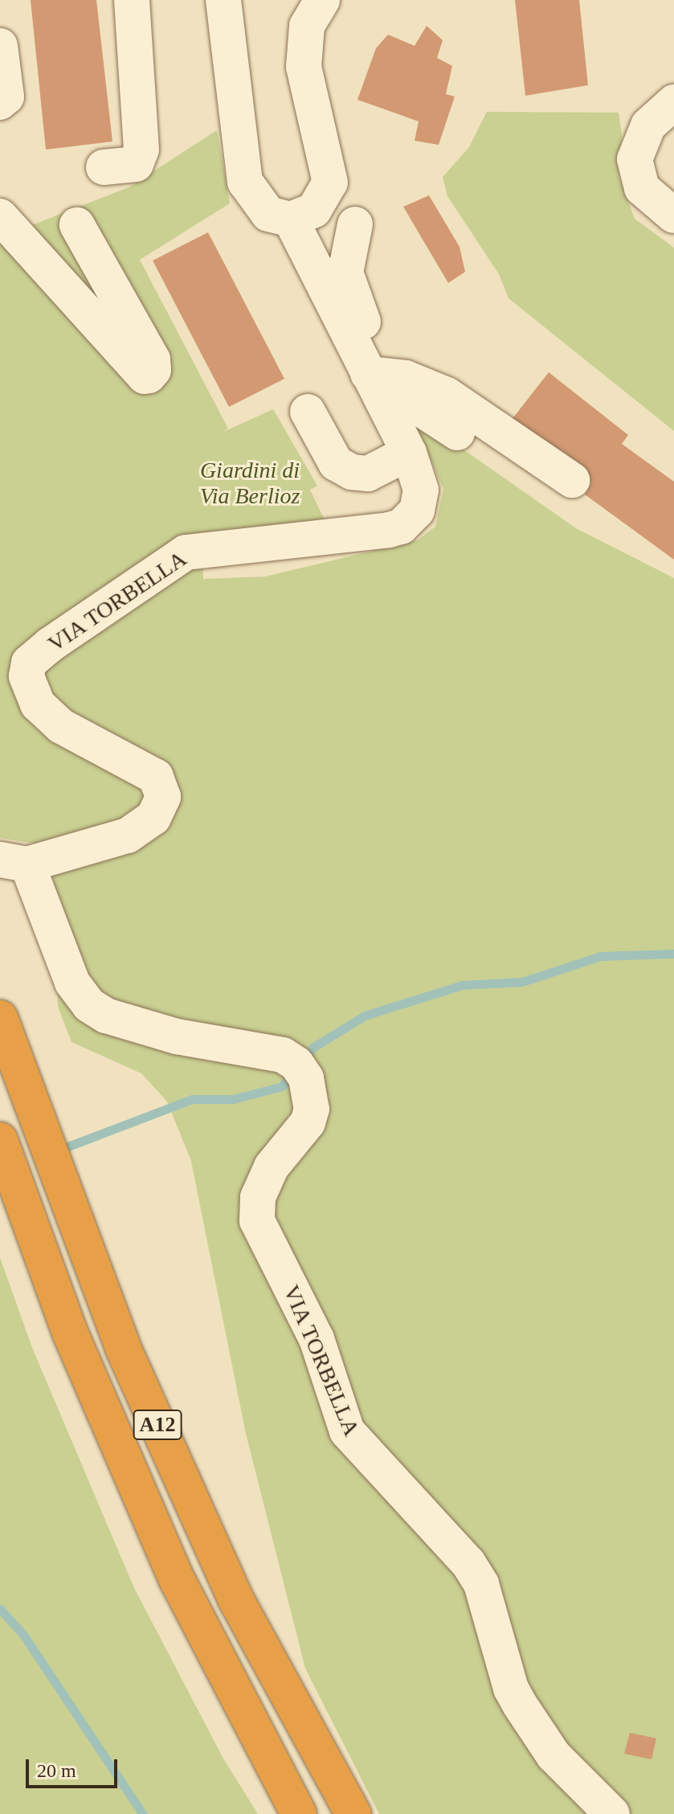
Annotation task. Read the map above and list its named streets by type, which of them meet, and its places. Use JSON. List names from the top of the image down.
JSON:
{
  "streets": {
    "highway": ["A12"],
    "street": ["VIA TORBELLA"]
  },
  "parks": ["Giardini di Via Berlioz"],
  "scale_bar": "20 m"
}
